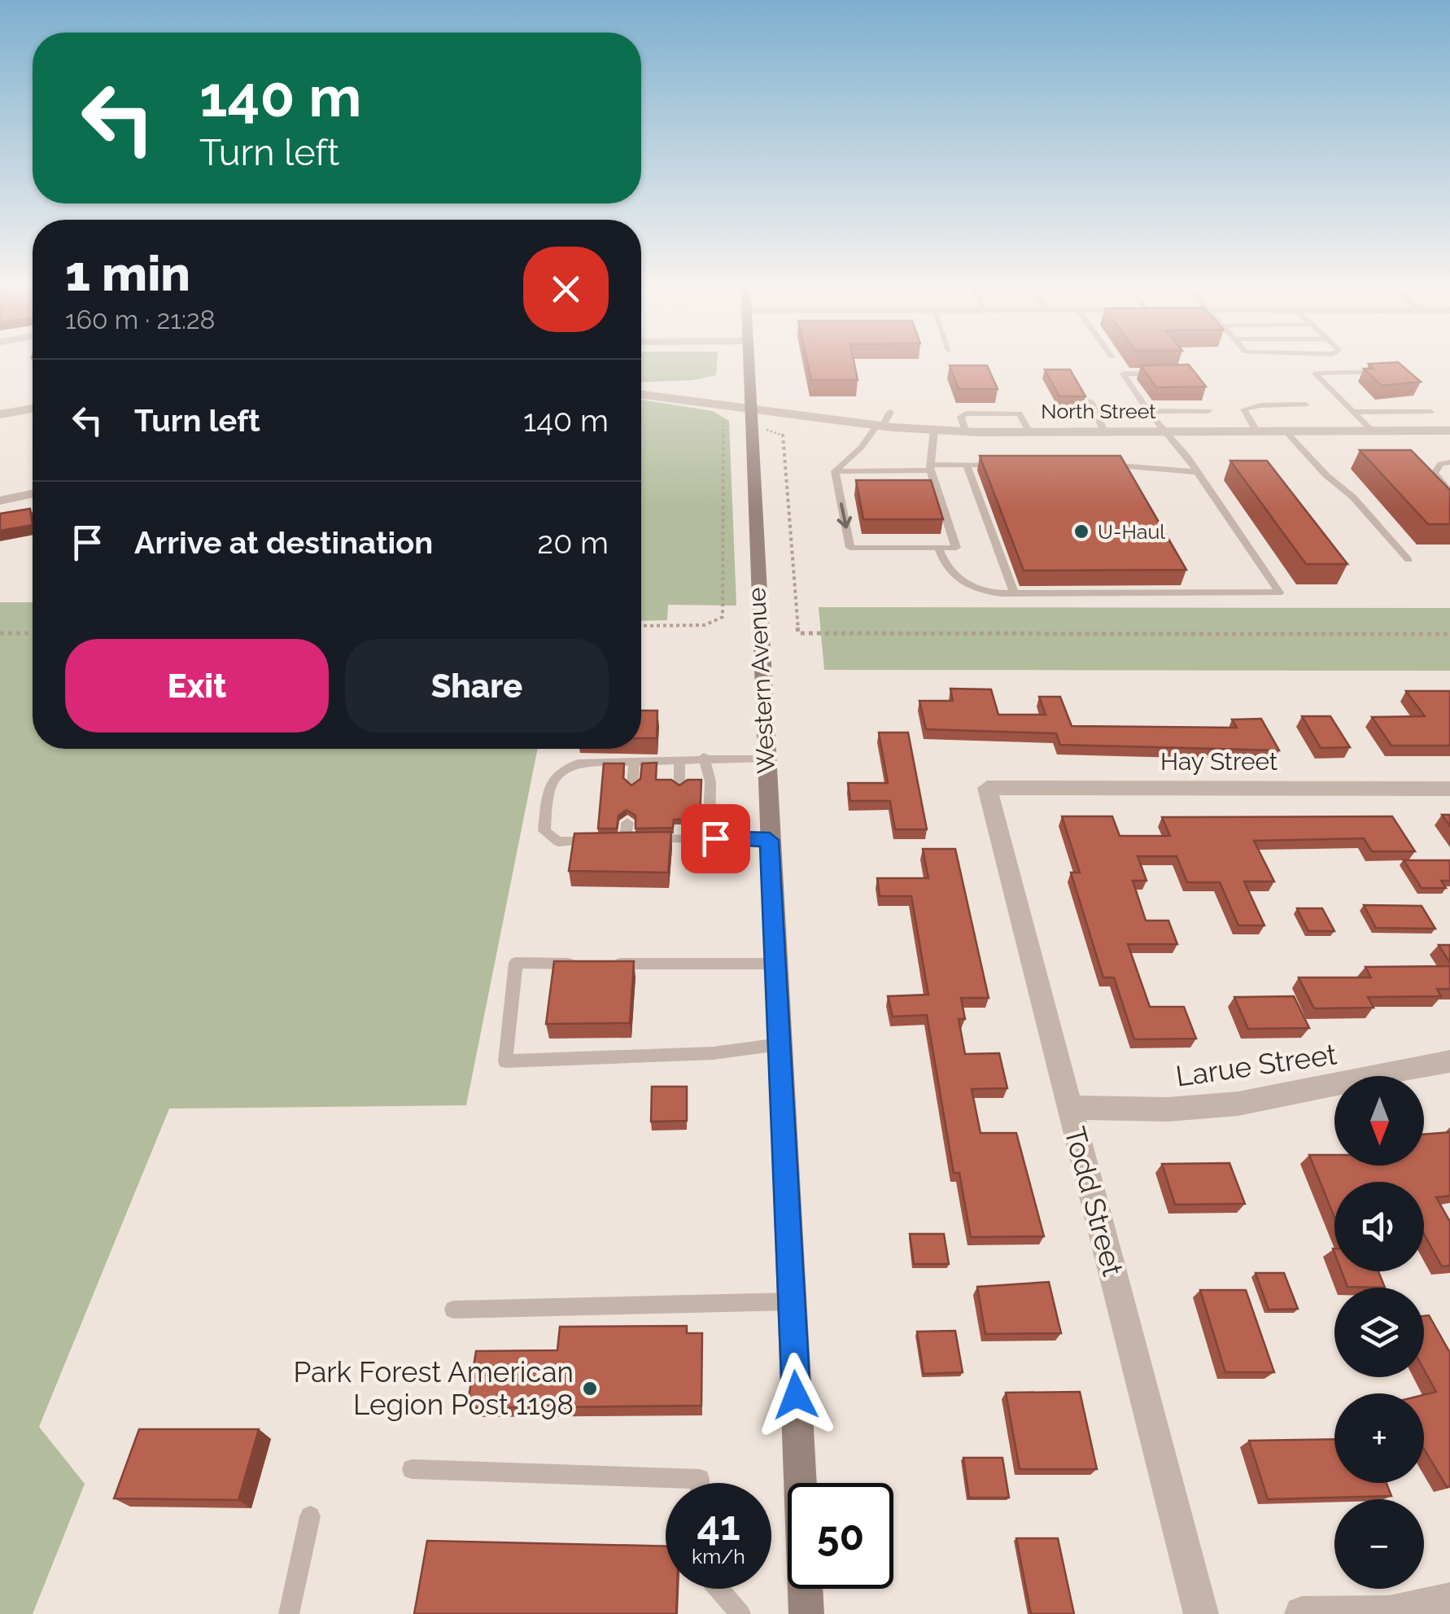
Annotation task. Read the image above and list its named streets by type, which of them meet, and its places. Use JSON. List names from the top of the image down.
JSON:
{
  "streets": {
    "main road": ["Western Avenue"],
    "street": [
      "North Street",
      "Hay Street",
      "Larue Street",
      "Todd Street"
    ]
  },
  "crossings": [
    ["North Street", "Western Avenue"],
    ["Hay Street", "Todd Street"],
    ["Larue Street", "Todd Street"]
  ],
  "places": ["U-Haul", "Park Forest American Legion Post 1198"],
  "north": "bottom",
  "page": {
    "turn": ["140 m", "Turn left"],
    "heading": ["1 min", "160 m · 21:28"],
    "list": [
      {
        "name": "Turn left",
        "value": "140 m"
      },
      {
        "name": "Arrive at destination",
        "value": "20 m"
      }
    ],
    "buttons": ["Exit", "Share"],
    "map_buttons": ["+", "−"],
    "speed": "41 km/h",
    "limit": "50"
  }
}
